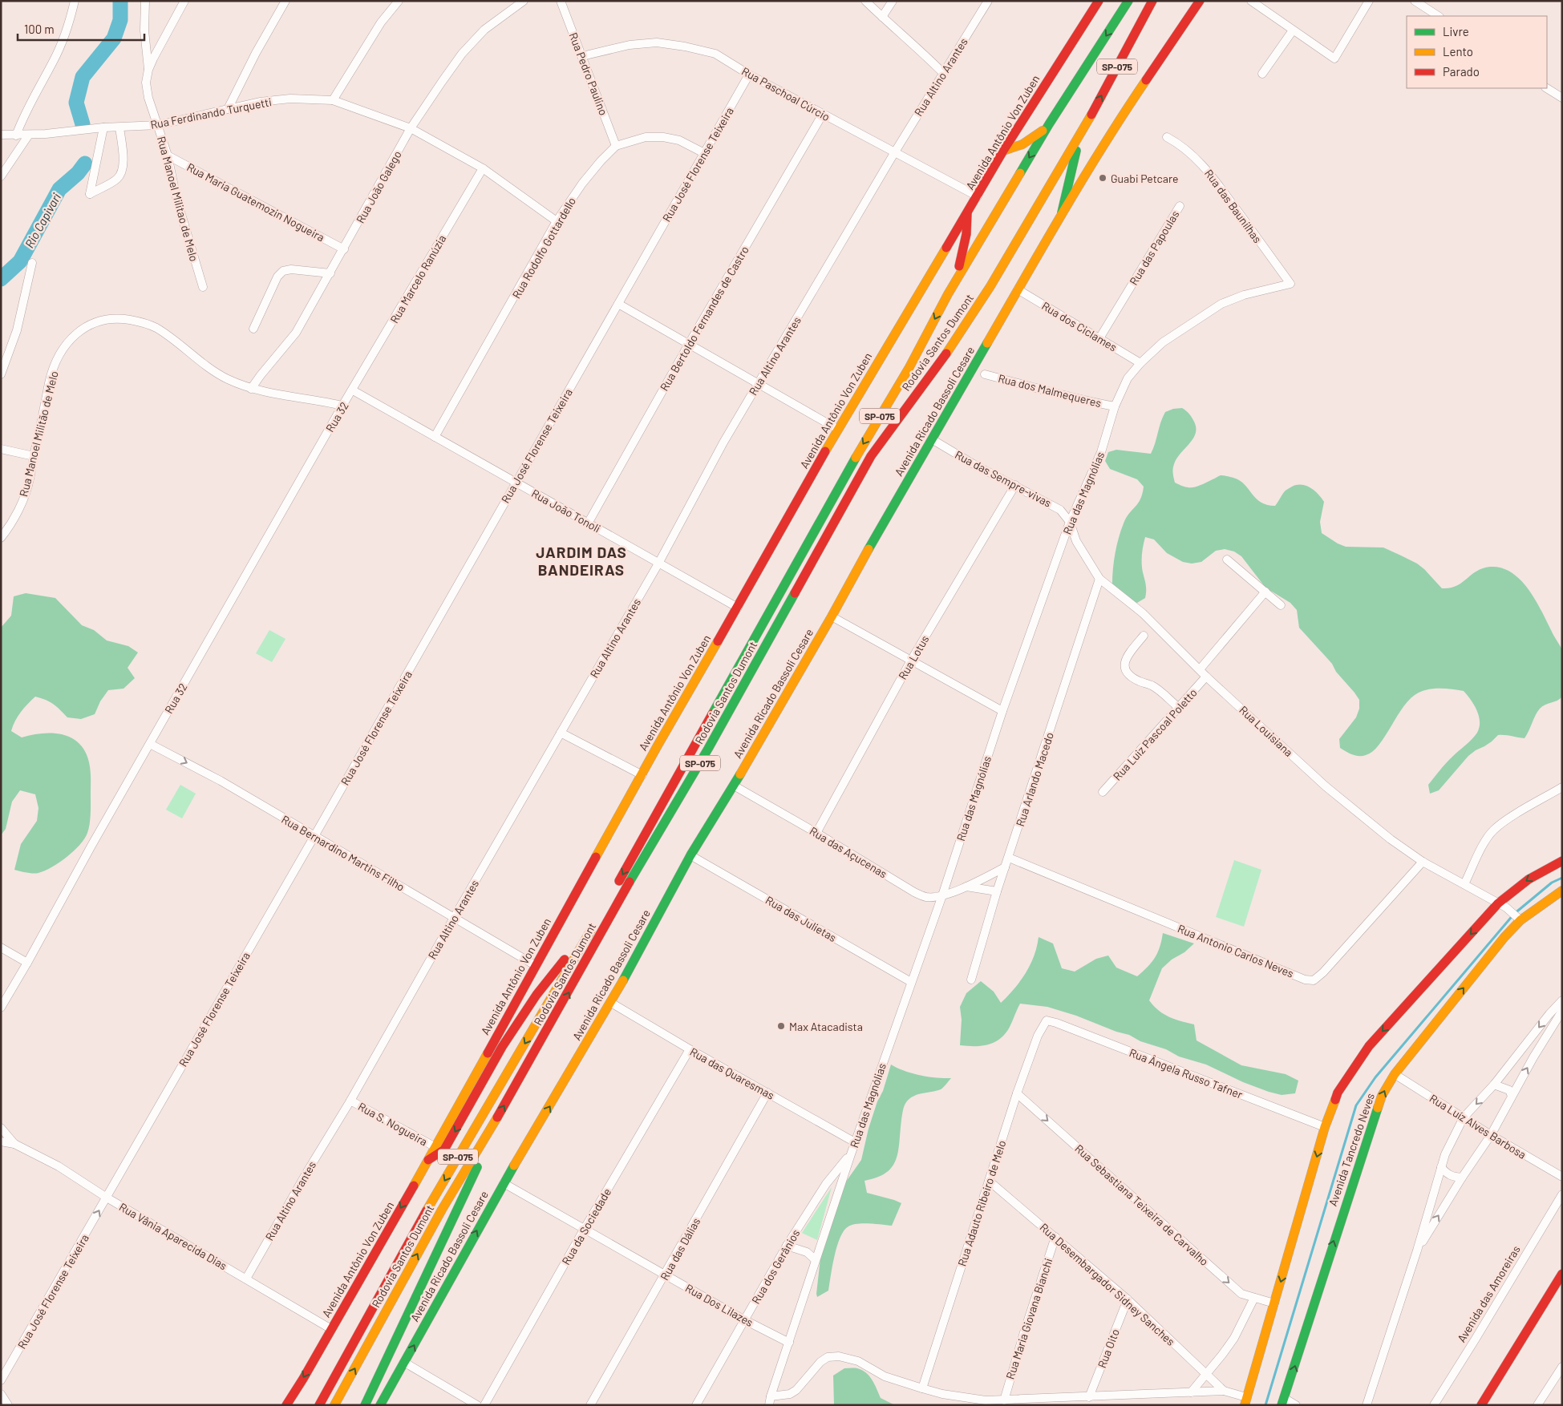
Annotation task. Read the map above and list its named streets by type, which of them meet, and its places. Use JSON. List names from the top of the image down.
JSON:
{
  "streets": {
    "main road": [
      "SP-075",
      "Avenida Antônio Von Zuben",
      "Rodovia Santos Dumont",
      "Avenida Ricado Bassoli Cesare",
      "Avenida Tancredo Neves"
    ],
    "street": [
      "Rua Pedro Paulino",
      "Rua Altino Arantes",
      "Rua Paschoal Cúrcio",
      "Rua Ferdinando Turquetti",
      "Rua José Florense Teixeira",
      "Rua João Galego",
      "Rua Manoel Militao de Melo",
      "Rua Maria Guatemozin Nogueira",
      "Rua das Baunilhas",
      "Rua Rodolfo Gottardello",
      "Rua das Papoulas",
      "Rua Marcelo Ranúzia",
      "Rua Bertoldo Fernandes de Castro",
      "Rua dos Ciclames",
      "Rua dos Malmequeres",
      "Rua 32",
      "Rua Manoel Militão de Melo",
      "Rua das Sempre-vivas",
      "Rua das Magnólias",
      "Rua João Tonoli",
      "Rua Lotus",
      "Rua Louisiana",
      "Rua Luiz Pascoal Poletto",
      "Rua Arlando Macedo",
      "Rua das Açucenas",
      "Rua Bernardino Martins Filho",
      "Rua das Julietas",
      "Rua Antonio Carlos Neves",
      "Rua das Quaresmas",
      "Rua Ângela Russo Tafner",
      "Rua S. Nogueira",
      "Rua Luíz Alves Barbosa",
      "Rua Adauto Ribeiro de Melo",
      "Rua Sebastiana Teixeira de Carvalho",
      "Rua da Sociedade",
      "Rua Vânia Aparecida Dias",
      "Rua das Dálias",
      "Rua dos Gerânios",
      "Rua Desembargador Sidney Sanches",
      "Avenida das Amoreiras",
      "Rua Dos Lilazes",
      "Rua Maria Giovana Bianchi",
      "Rua Oito"
    ]
  },
  "crossings": [
    ["Rua Pedro Paulino", "Rua Paschoal Cúrcio"],
    ["Rua Pedro Paulino", "Rua Rodolfo Gottardello"],
    ["Rua Altino Arantes", "Rua Paschoal Cúrcio"],
    ["Rua Altino Arantes", "Rua João Tonoli"],
    ["Rua Altino Arantes", "Rua Bernardino Martins Filho"],
    ["Rua Altino Arantes", "Rua S. Nogueira"],
    ["Rua Altino Arantes", "Rua Vânia Aparecida Dias"],
    ["Rua Paschoal Cúrcio", "Avenida Antônio Von Zuben"],
    ["Rua Paschoal Cúrcio", "Rua José Florense Teixeira"],
    ["Rua Paschoal Cúrcio", "Rua Bertoldo Fernandes de Castro"],
    ["Rua Ferdinando Turquetti", "Rua João Galego"],
    ["Rua Ferdinando Turquetti", "Rua Manoel Militao de Melo"],
    ["Rua Ferdinando Turquetti", "Rua Rodolfo Gottardello"],
    ["Rua Ferdinando Turquetti", "Rua Marcelo Ranúzia"],
    ["Avenida Antônio Von Zuben", "Rodovia Santos Dumont"],
    ["Avenida Antônio Von Zuben", "Rua João Tonoli"],
    ["Avenida Antônio Von Zuben", "Rua Bernardino Martins Filho"],
    ["Avenida Antônio Von Zuben", "Rua S. Nogueira"],
    ["Avenida Antônio Von Zuben", "Rua Vânia Aparecida Dias"],
    ["Rua José Florense Teixeira", "Rua Rodolfo Gottardello"],
    ["Rua José Florense Teixeira", "Rua João Tonoli"],
    ["Rua José Florense Teixeira", "Rua Bernardino Martins Filho"],
    ["Rua José Florense Teixeira", "Rua Vânia Aparecida Dias"],
    ["Rua João Galego", "Rua Maria Guatemozin Nogueira"],
    ["Rua João Galego", "Rua Manoel Militão de Melo"],
    ["Rua Manoel Militao de Melo", "Rua Maria Guatemozin Nogueira"],
    ["Rua das Baunilhas", "Rua das Magnólias"],
    ["Rua Rodolfo Gottardello", "Rua João Tonoli"],
    ["Rua das Papoulas", "Rua dos Ciclames"],
    ["Rua Marcelo Ranúzia", "Rua 32"],
    ["Rua Marcelo Ranúzia", "Rua João Tonoli"],
    ["Rua Bertoldo Fernandes de Castro", "Rua João Tonoli"],
    ["Rua dos Ciclames", "Avenida Ricado Bassoli Cesare"],
    ["Rua dos Ciclames", "Rua das Magnólias"],
    ["Rua dos Malmequeres", "Rua das Magnólias"],
    ["Avenida Ricado Bassoli Cesare", "Rua das Sempre-vivas"],
    ["Avenida Ricado Bassoli Cesare", "Rua das Açucenas"],
    ["Avenida Ricado Bassoli Cesare", "Rua das Julietas"],
    ["Avenida Ricado Bassoli Cesare", "Rua das Quaresmas"],
    ["Avenida Ricado Bassoli Cesare", "Rua Dos Lilazes"],
    ["Rua 32", "Rua Manoel Militão de Melo"],
    ["Rua 32", "Rua João Tonoli"],
    ["Rua 32", "Rua Bernardino Martins Filho"],
    ["Rua das Sempre-vivas", "Rua das Magnólias"],
    ["Rua das Sempre-vivas", "Rua Lotus"],
    ["Rua das Sempre-vivas", "Rua Louisiana"],
    ["Rua das Magnólias", "Rua Louisiana"],
    ["Rua das Magnólias", "Rua das Açucenas"],
    ["Rua das Magnólias", "Rua das Julietas"],
    ["Rua das Magnólias", "Rua das Quaresmas"],
    ["Rua das Magnólias", "Rua dos Gerânios"],
    ["Rua das Magnólias", "Rua Dos Lilazes"],
    ["Rua Lotus", "Rua das Açucenas"],
    ["Rua Louisiana", "Rua Luiz Pascoal Poletto"],
    ["Rua Louisiana", "Rua Arlando Macedo"],
    ["Rua Louisiana", "Rua Antonio Carlos Neves"],
    ["Rua Louisiana", "Avenida Tancredo Neves"],
    ["Rua Arlando Macedo", "Rua das Açucenas"],
    ["Rua Arlando Macedo", "Rua Antonio Carlos Neves"],
    ["Rua das Quaresmas", "Rua da Sociedade"],
    ["Rua das Quaresmas", "Rua das Dálias"],
    ["Rua Ângela Russo Tafner", "Rua Adauto Ribeiro de Melo"],
    ["Rua Luíz Alves Barbosa", "Avenida Tancredo Neves"],
    ["Rua Adauto Ribeiro de Melo", "Rua Sebastiana Teixeira de Carvalho"],
    ["Rua Adauto Ribeiro de Melo", "Rua Desembargador Sidney Sanches"],
    ["Rua da Sociedade", "Rua Dos Lilazes"],
    ["Rua das Dálias", "Rua Dos Lilazes"],
    ["Rua dos Gerânios", "Rua Dos Lilazes"],
    ["Rua Desembargador Sidney Sanches", "Rua Maria Giovana Bianchi"],
    ["Rua Desembargador Sidney Sanches", "Rua Oito"]
  ],
  "one_way": ["Rua Bernardino Martins Filho", "Rua Sebastiana Teixeira de Carvalho"],
  "districts": ["JARDIM DAS BANDEIRAS"],
  "water": ["Rio Capivari"],
  "places": ["Guabi Petcare", "Max Atacadista"],
  "legend": ["Livre", "Lento", "Parado"],
  "scale_bar": "100 m"
}
